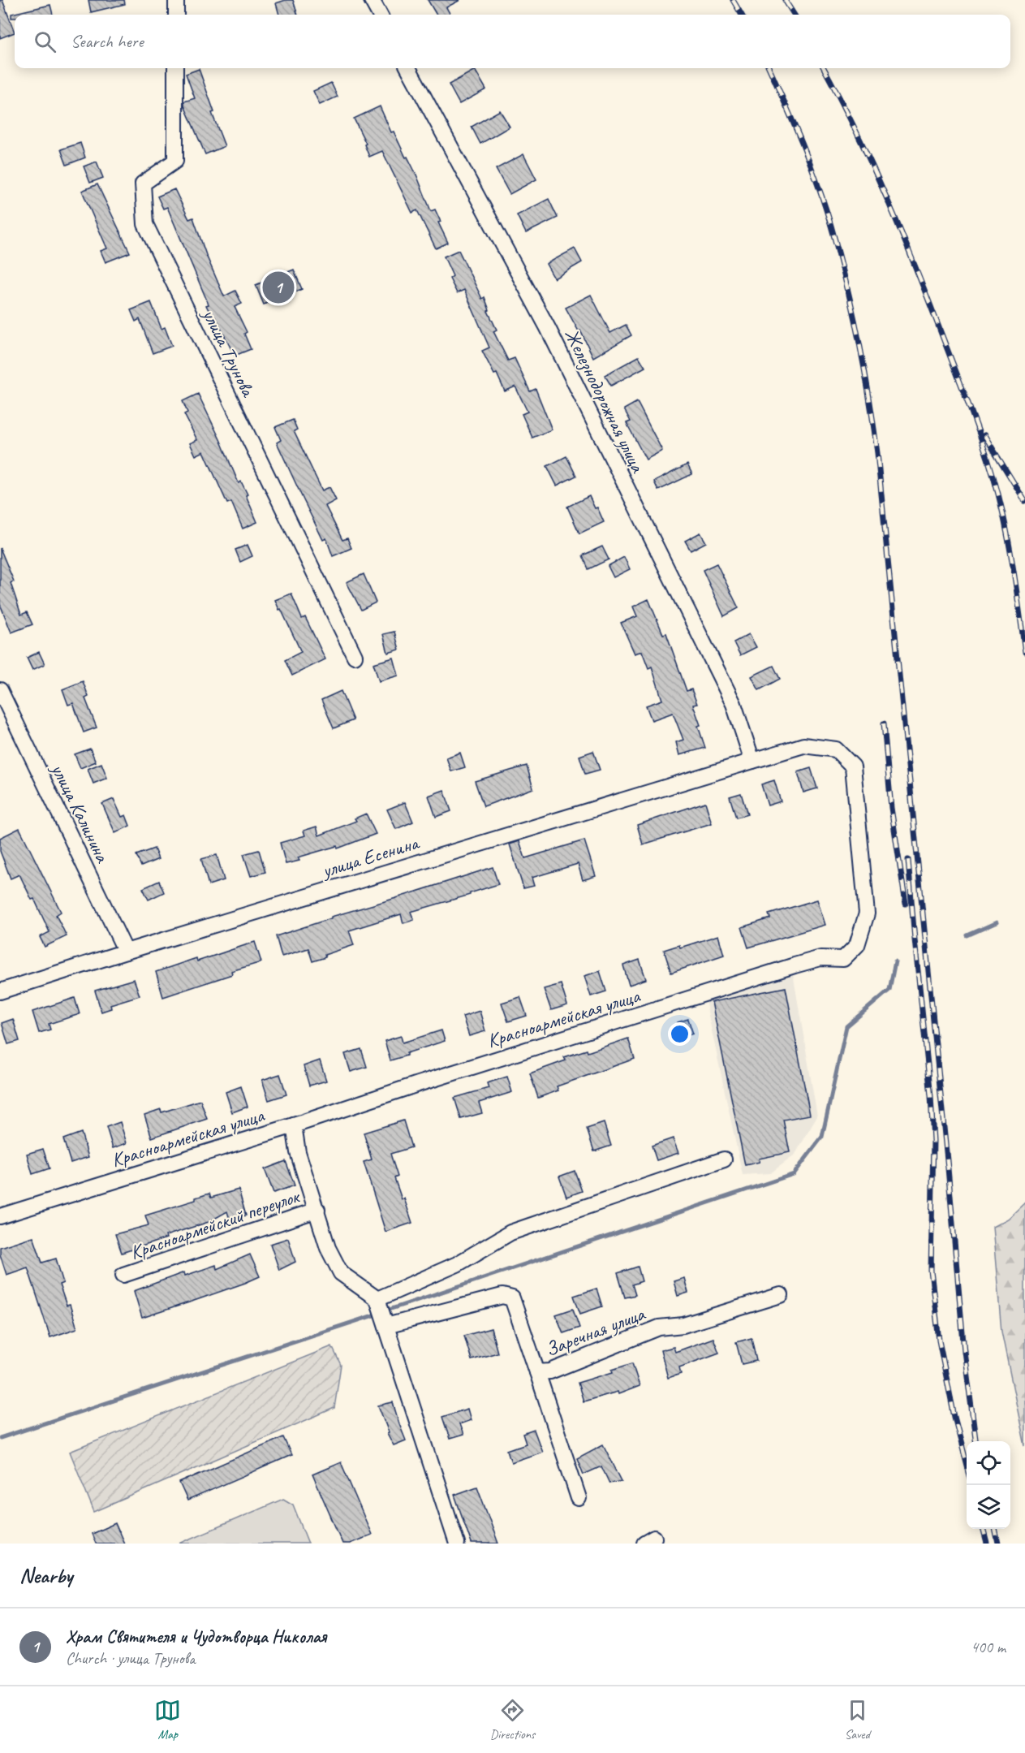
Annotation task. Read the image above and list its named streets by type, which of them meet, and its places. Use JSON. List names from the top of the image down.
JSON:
{
  "streets": {
    "street": [
      "улица Трунова",
      "Железнодорожная улица",
      "улица Калинина",
      "улица Есенина",
      "Красноармейская улица",
      "Красноармейский переулок",
      "Заречная улица"
    ]
  },
  "crossings": [
    ["Железнодорожная улица", "улица Есенина"],
    ["Железнодорожная улица", "Красноармейская улица"],
    ["улица Калинина", "улица Есенина"],
    ["улица Есенина", "Красноармейская улица"]
  ],
  "page": {
    "search": "Search here",
    "pins": "1",
    "heading": "Nearby",
    "list": [
      {
        "mark": "1",
        "name": "Храм Святителя и Чудотворца Николая",
        "note": "Church · улица Трунова",
        "value": "400 m"
      }
    ],
    "nav": ["Map", "Directions", "Saved"]
  }
}
